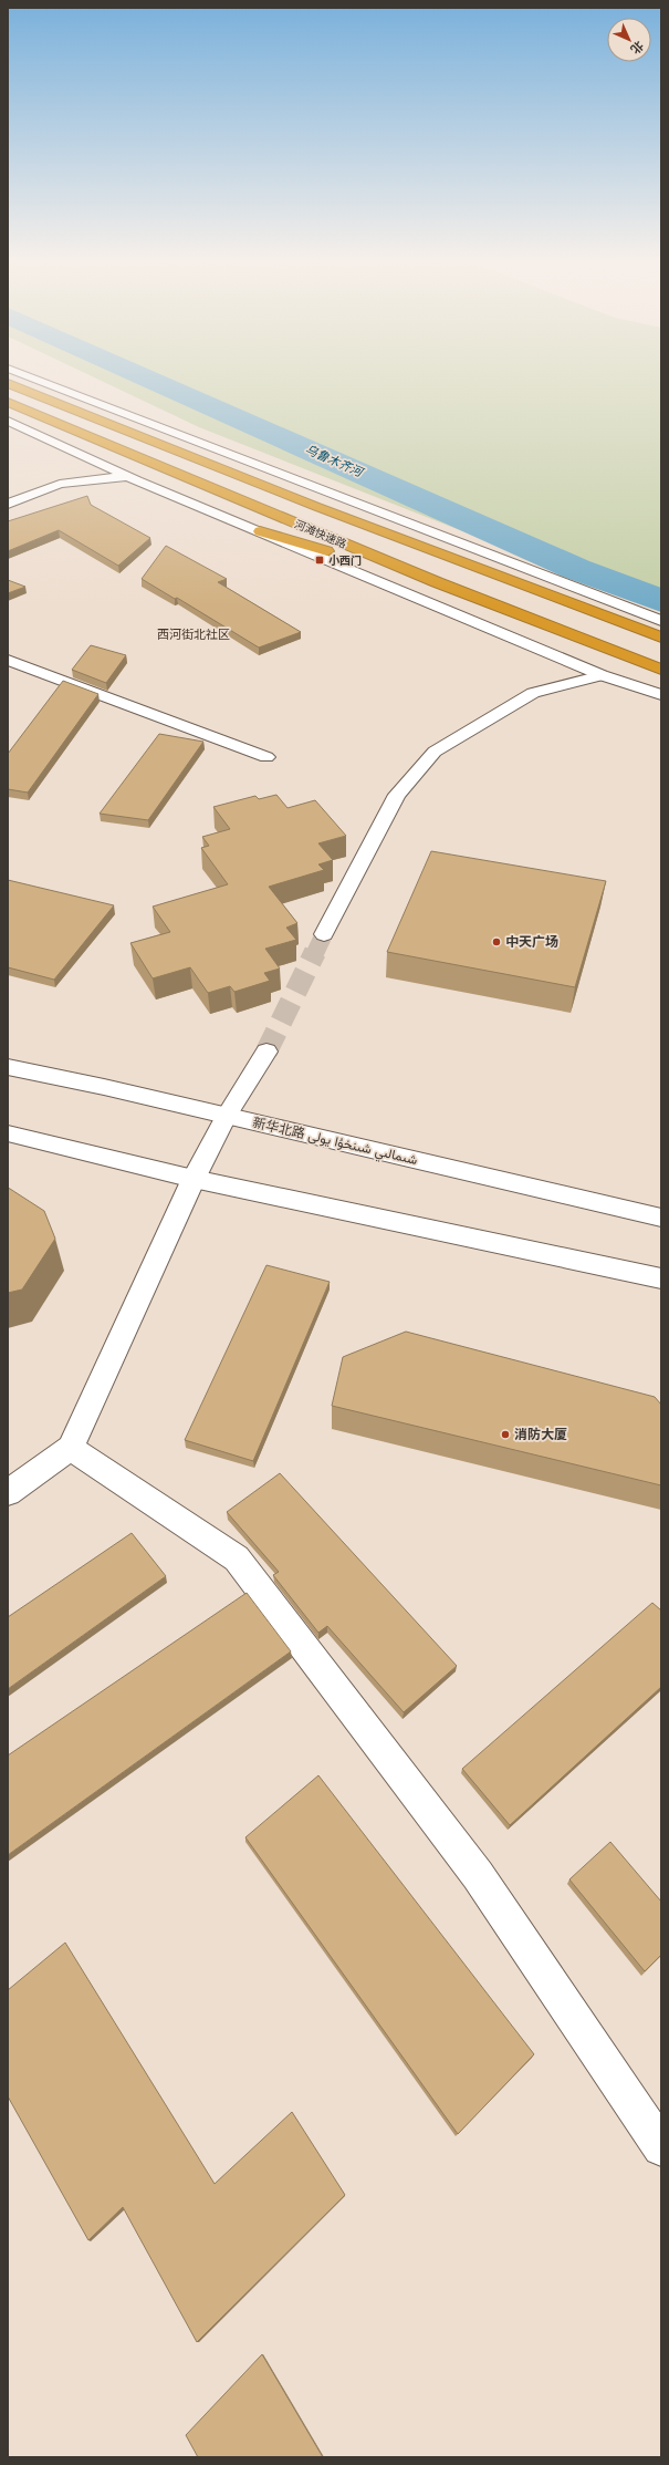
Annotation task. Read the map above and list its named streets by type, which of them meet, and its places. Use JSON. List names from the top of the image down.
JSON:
{
  "streets": {
    "highway": ["河滩快速路"],
    "street": ["新华北路 شىمالىي شىنخۇا يولى"]
  },
  "districts": ["西河街北社区"],
  "water": ["乌鲁木齐河"],
  "places": {
    "transit": ["小西门"],
    "other": ["中天广场", "消防大厦"]
  },
  "north": "bottom right"
}
